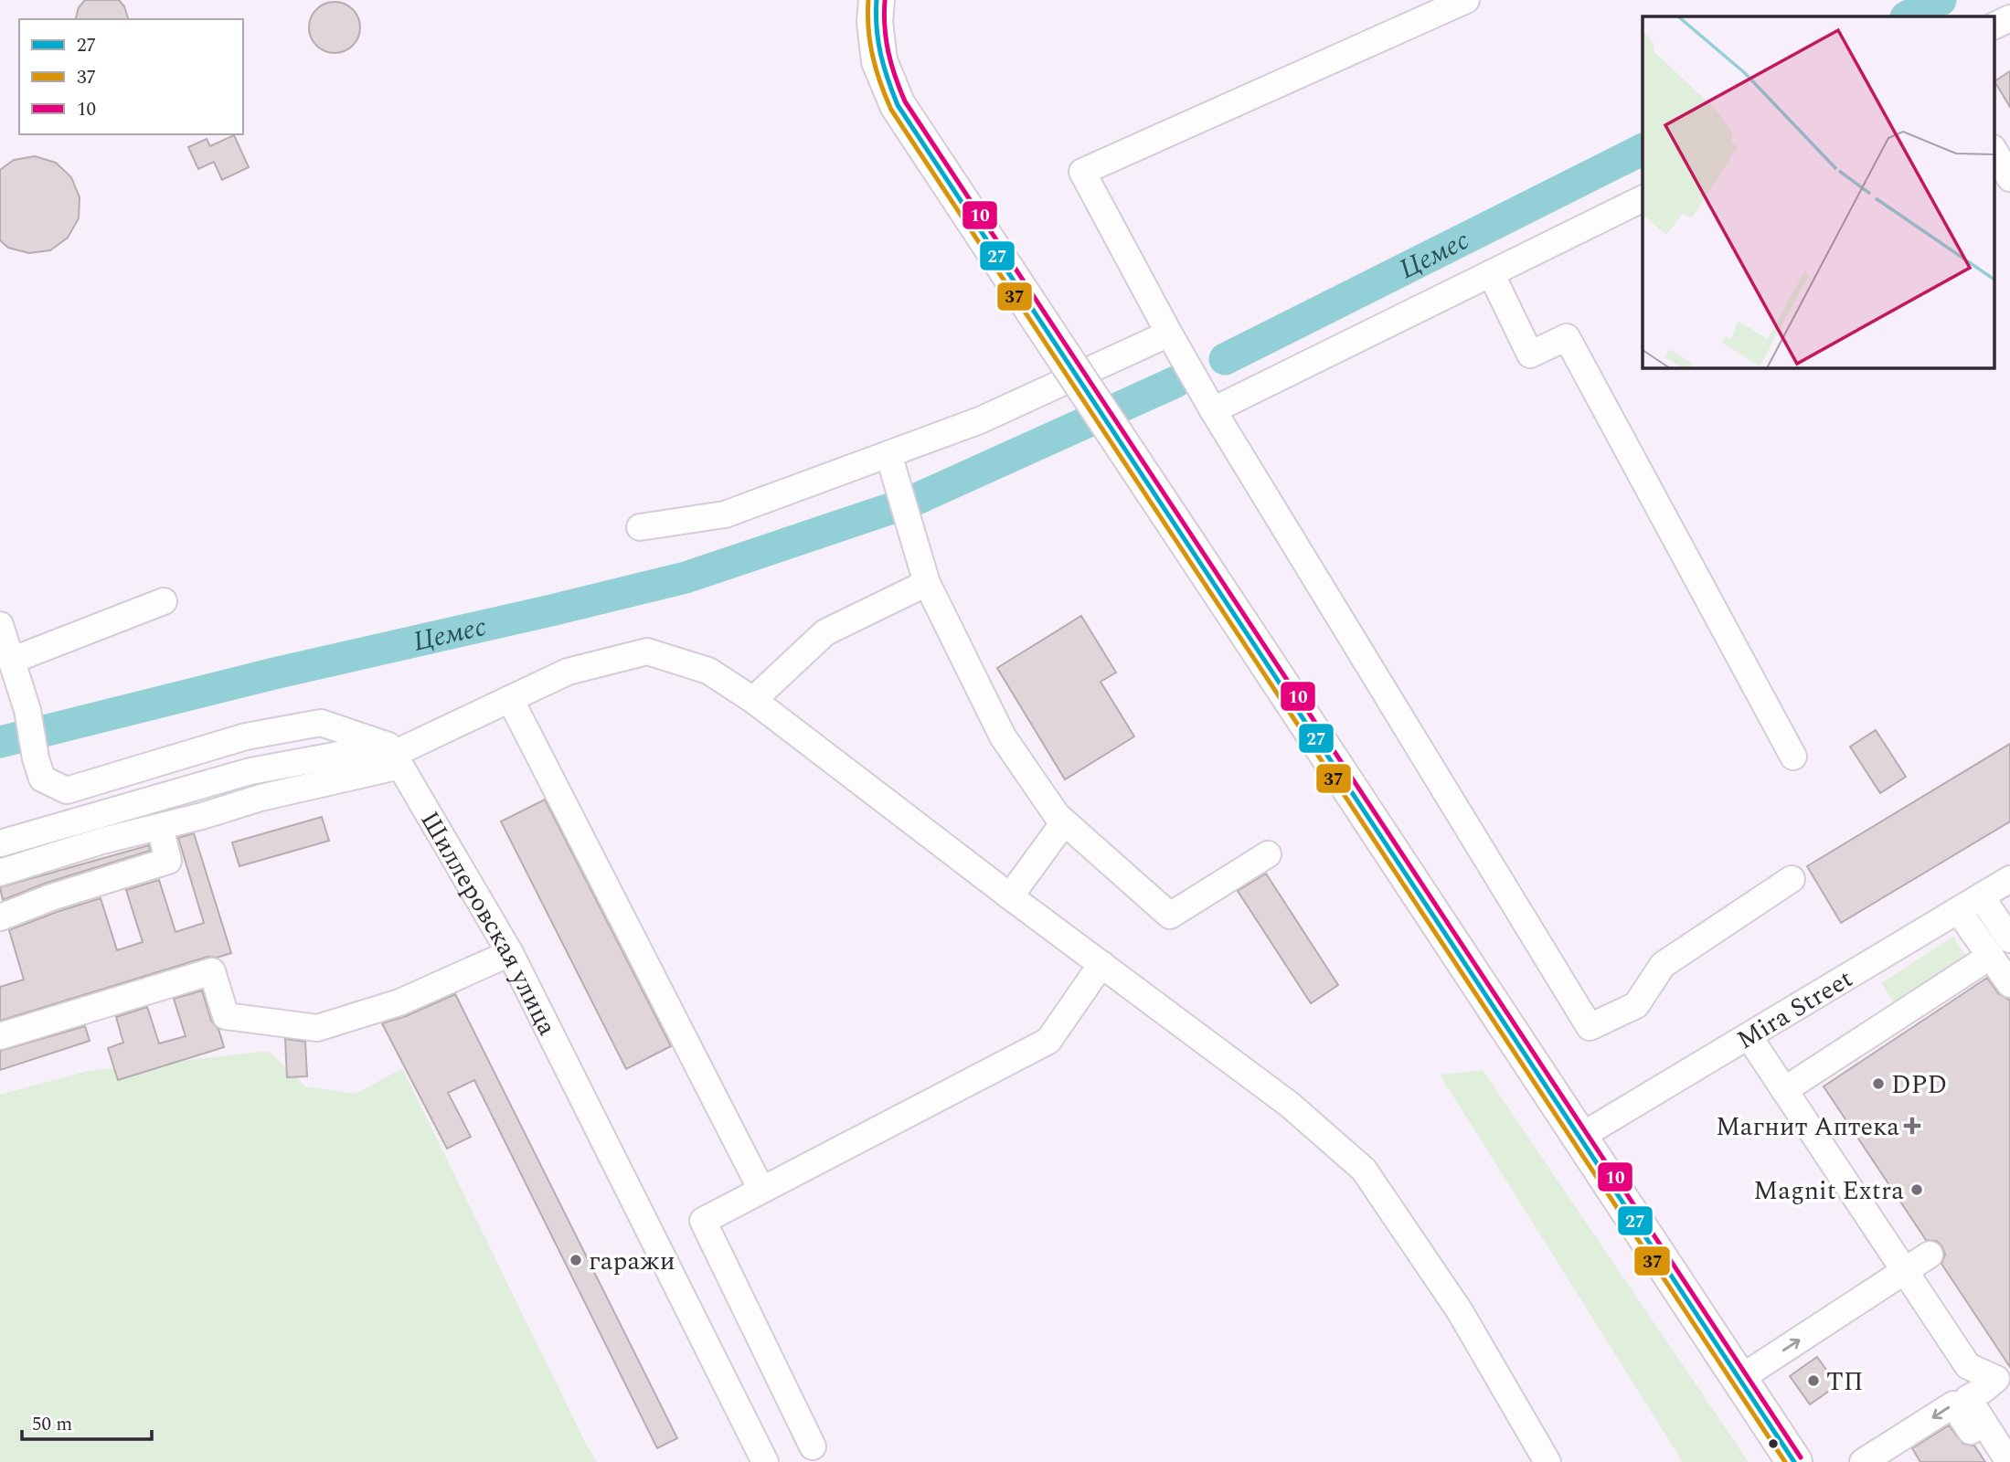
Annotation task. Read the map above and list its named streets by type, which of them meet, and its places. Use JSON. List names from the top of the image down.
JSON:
{
  "streets": {
    "street": ["Шиллеровская улица", "Mira Street"]
  },
  "water": ["Цемес"],
  "places": {
    "other": [
      "DPD",
      "Magnit Extra",
      "гаражи",
      "ТП"
    ],
    "health": ["Магнит Аптека"]
  },
  "lines": ["transit line 27", "transit line 37", "transit line 10"],
  "legend": ["27", "37", "10"],
  "scale_bar": "50 m"
}
